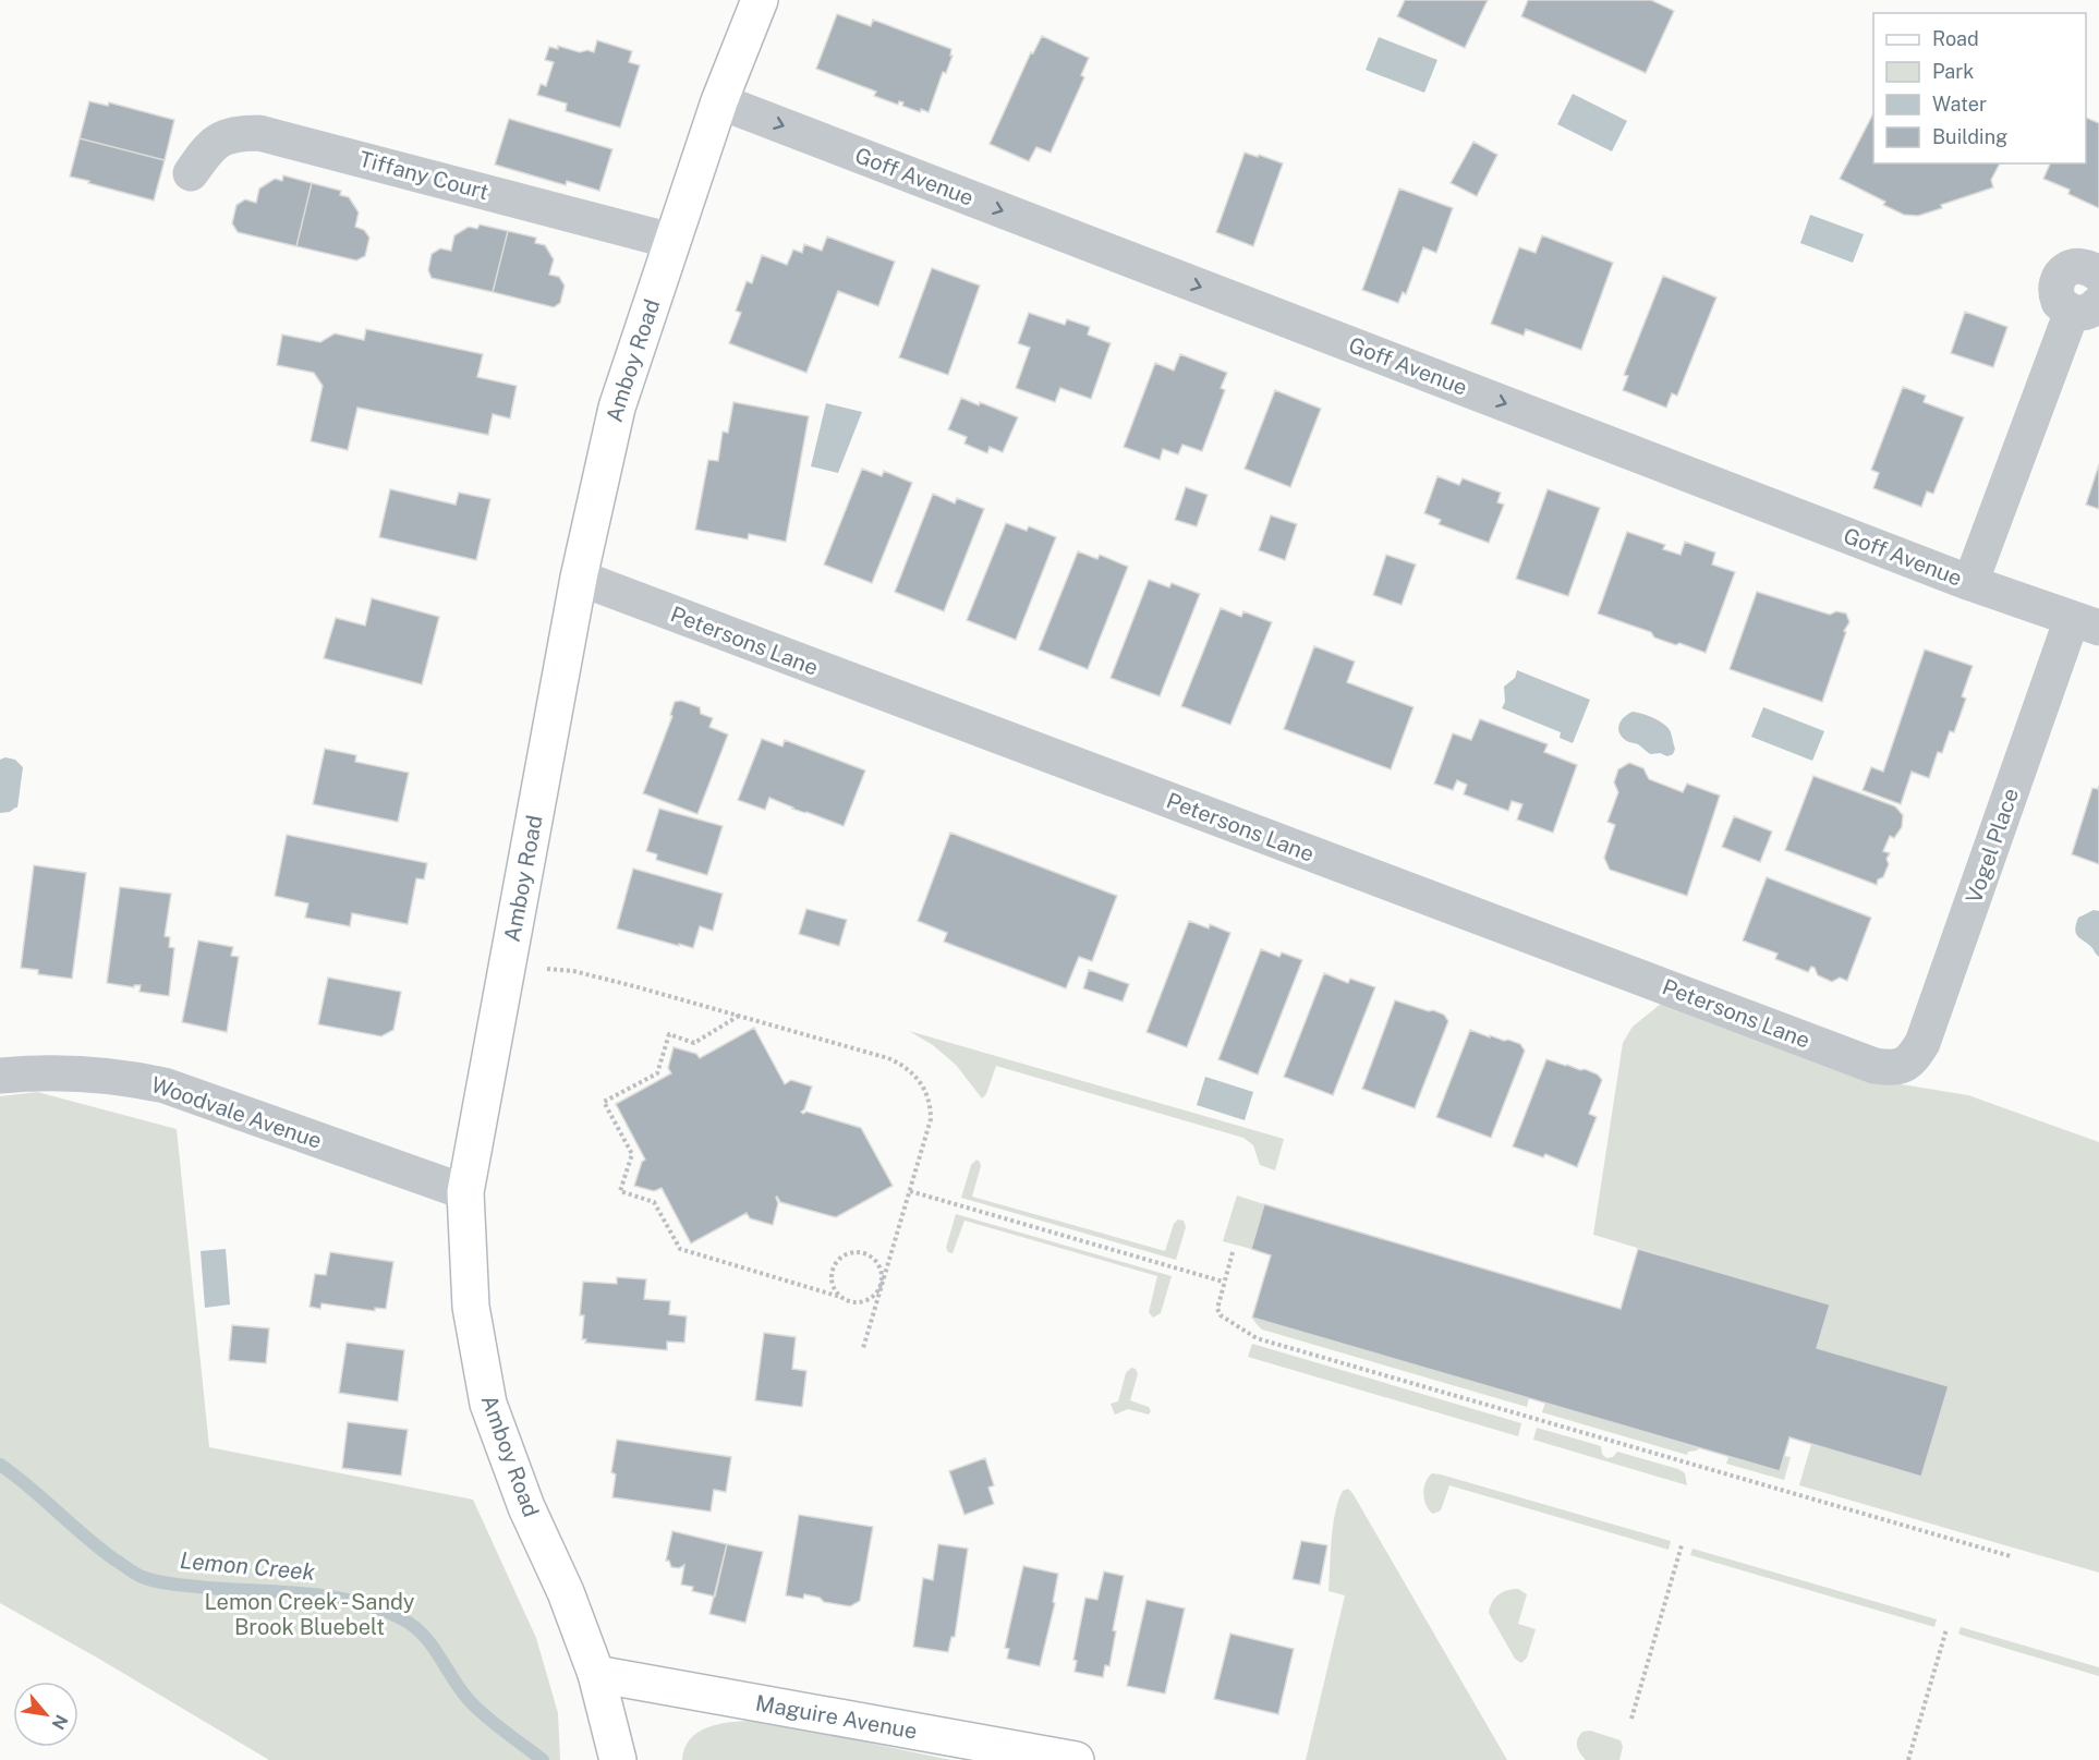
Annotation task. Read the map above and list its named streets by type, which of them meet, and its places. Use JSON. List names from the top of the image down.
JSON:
{
  "streets": {
    "main road": ["Amboy Road", "Maguire Avenue"],
    "street": [
      "Tiffany Court",
      "Goff Avenue",
      "Petersons Lane",
      "Vogel Place",
      "Woodvale Avenue"
    ]
  },
  "crossings": [
    ["Tiffany Court", "Amboy Road"],
    ["Goff Avenue", "Amboy Road"],
    ["Goff Avenue", "Vogel Place"],
    ["Amboy Road", "Petersons Lane"],
    ["Amboy Road", "Woodvale Avenue"],
    ["Amboy Road", "Maguire Avenue"],
    ["Petersons Lane", "Vogel Place"]
  ],
  "one_way": ["Goff Avenue"],
  "water": ["Lemon Creek"],
  "parks": ["Lemon Creek - Sandy Brook Bluebelt"],
  "legend": [
    "Road",
    "Park",
    "Water",
    "Building"
  ],
  "north": "bottom right"
}
